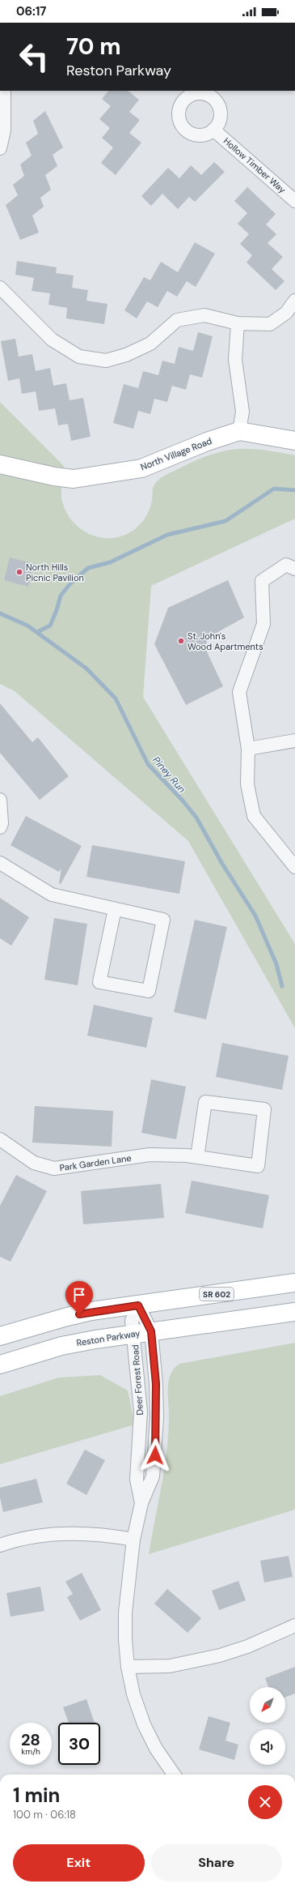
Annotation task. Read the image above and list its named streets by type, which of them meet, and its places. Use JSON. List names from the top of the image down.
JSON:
{
  "streets": {
    "main road": ["North Village Road", "SR 602", "Reston Parkway"],
    "street": ["Hollow Timber Way", "Park Garden Lane", "Deer Forest Road"]
  },
  "crossings": [
    ["SR 602", "Deer Forest Road"],
    ["Reston Parkway", "Deer Forest Road"]
  ],
  "water": ["Piney Run"],
  "places": ["North Hills Picnic Pavilion", "St. John's Wood Apartments"],
  "north": "bottom left",
  "page": {
    "status": "06:17",
    "turn": ["70 m", "Reston Parkway"],
    "speed": "28 km/h",
    "limit": "30",
    "heading": ["1 min", "100 m · 06:18"],
    "buttons": ["Exit", "Share"]
  }
}
